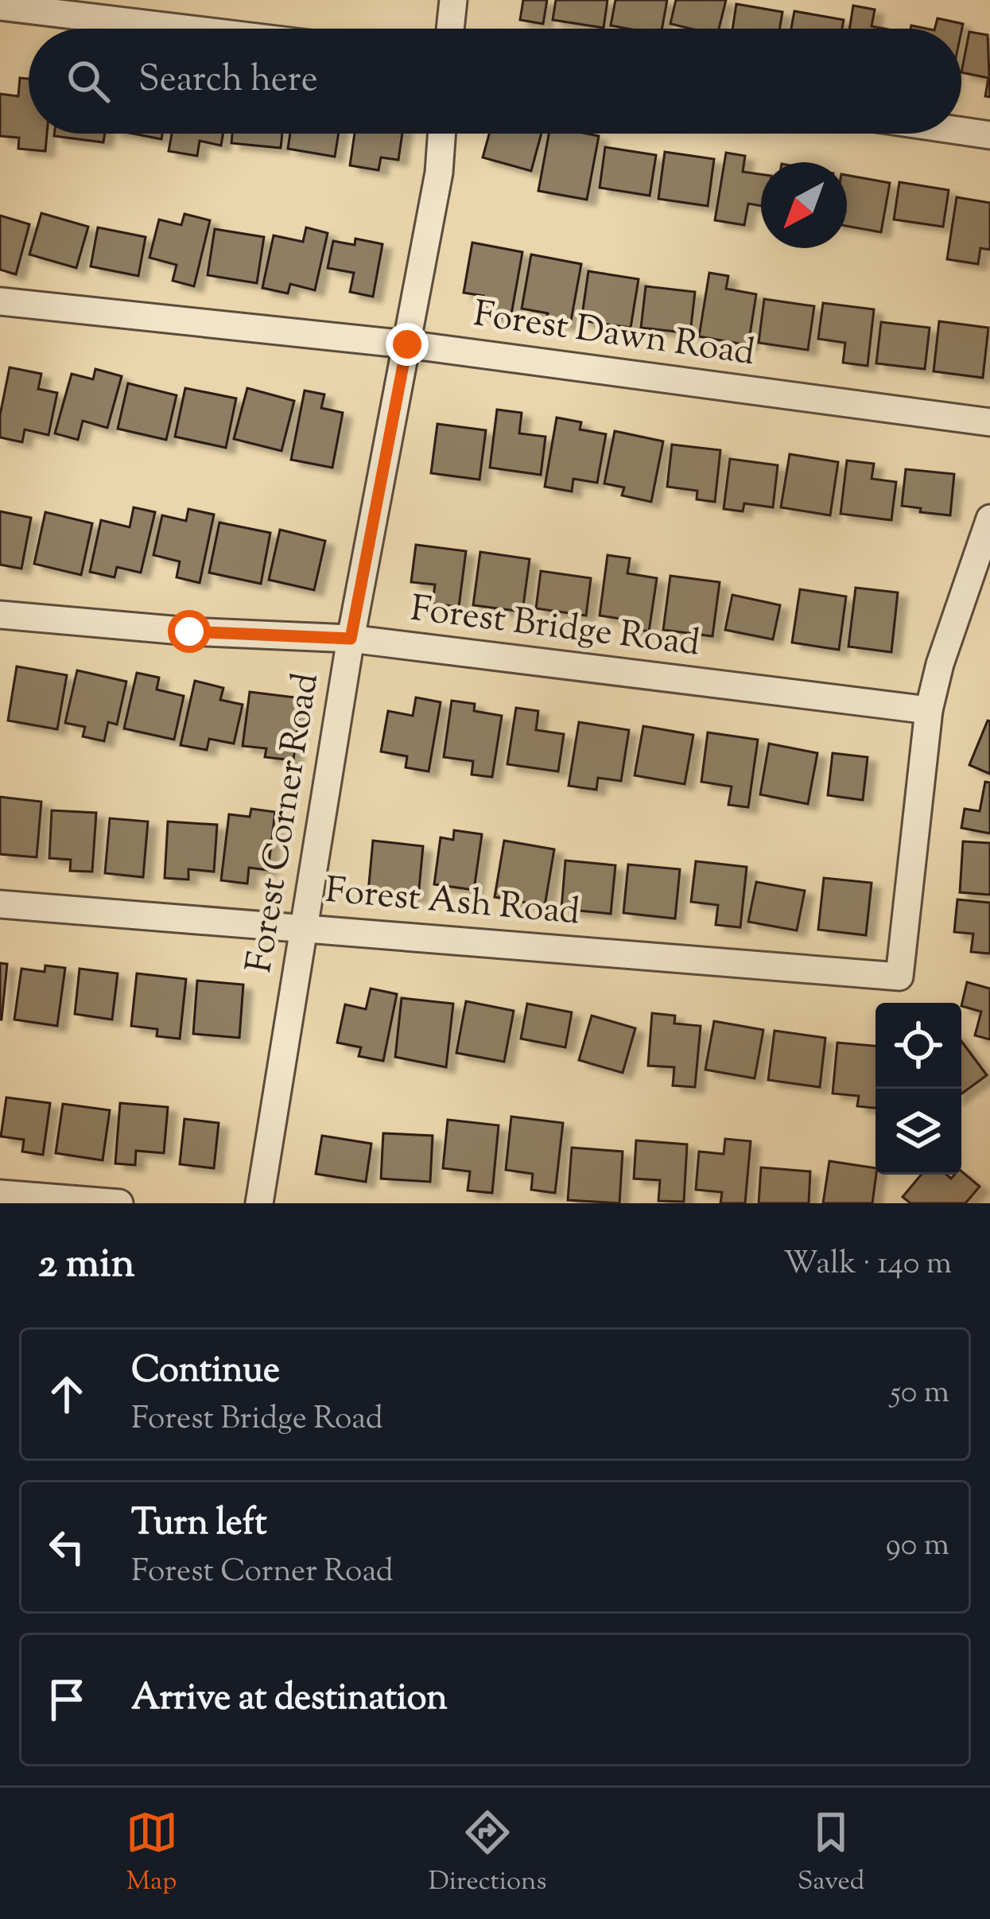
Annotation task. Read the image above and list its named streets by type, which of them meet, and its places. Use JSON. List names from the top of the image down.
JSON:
{
  "streets": {
    "street": [
      "Forest Dawn Road",
      "Forest Bridge Road",
      "Forest Corner Road",
      "Forest Ash Road"
    ]
  },
  "crossings": [
    ["Forest Dawn Road", "Forest Corner Road"],
    ["Forest Bridge Road", "Forest Corner Road"],
    ["Forest Bridge Road", "Forest Ash Road"],
    ["Forest Corner Road", "Forest Ash Road"]
  ],
  "north": "bottom left",
  "page": {
    "search": "Search here",
    "heading": ["2 min", "Walk · 140 m"],
    "list": [
      ["Continue", "Forest Bridge Road", "50 m"],
      ["Turn left", "Forest Corner Road", "90 m"],
      "Arrive at destination"
    ],
    "nav": ["Map", "Directions", "Saved"]
  }
}
